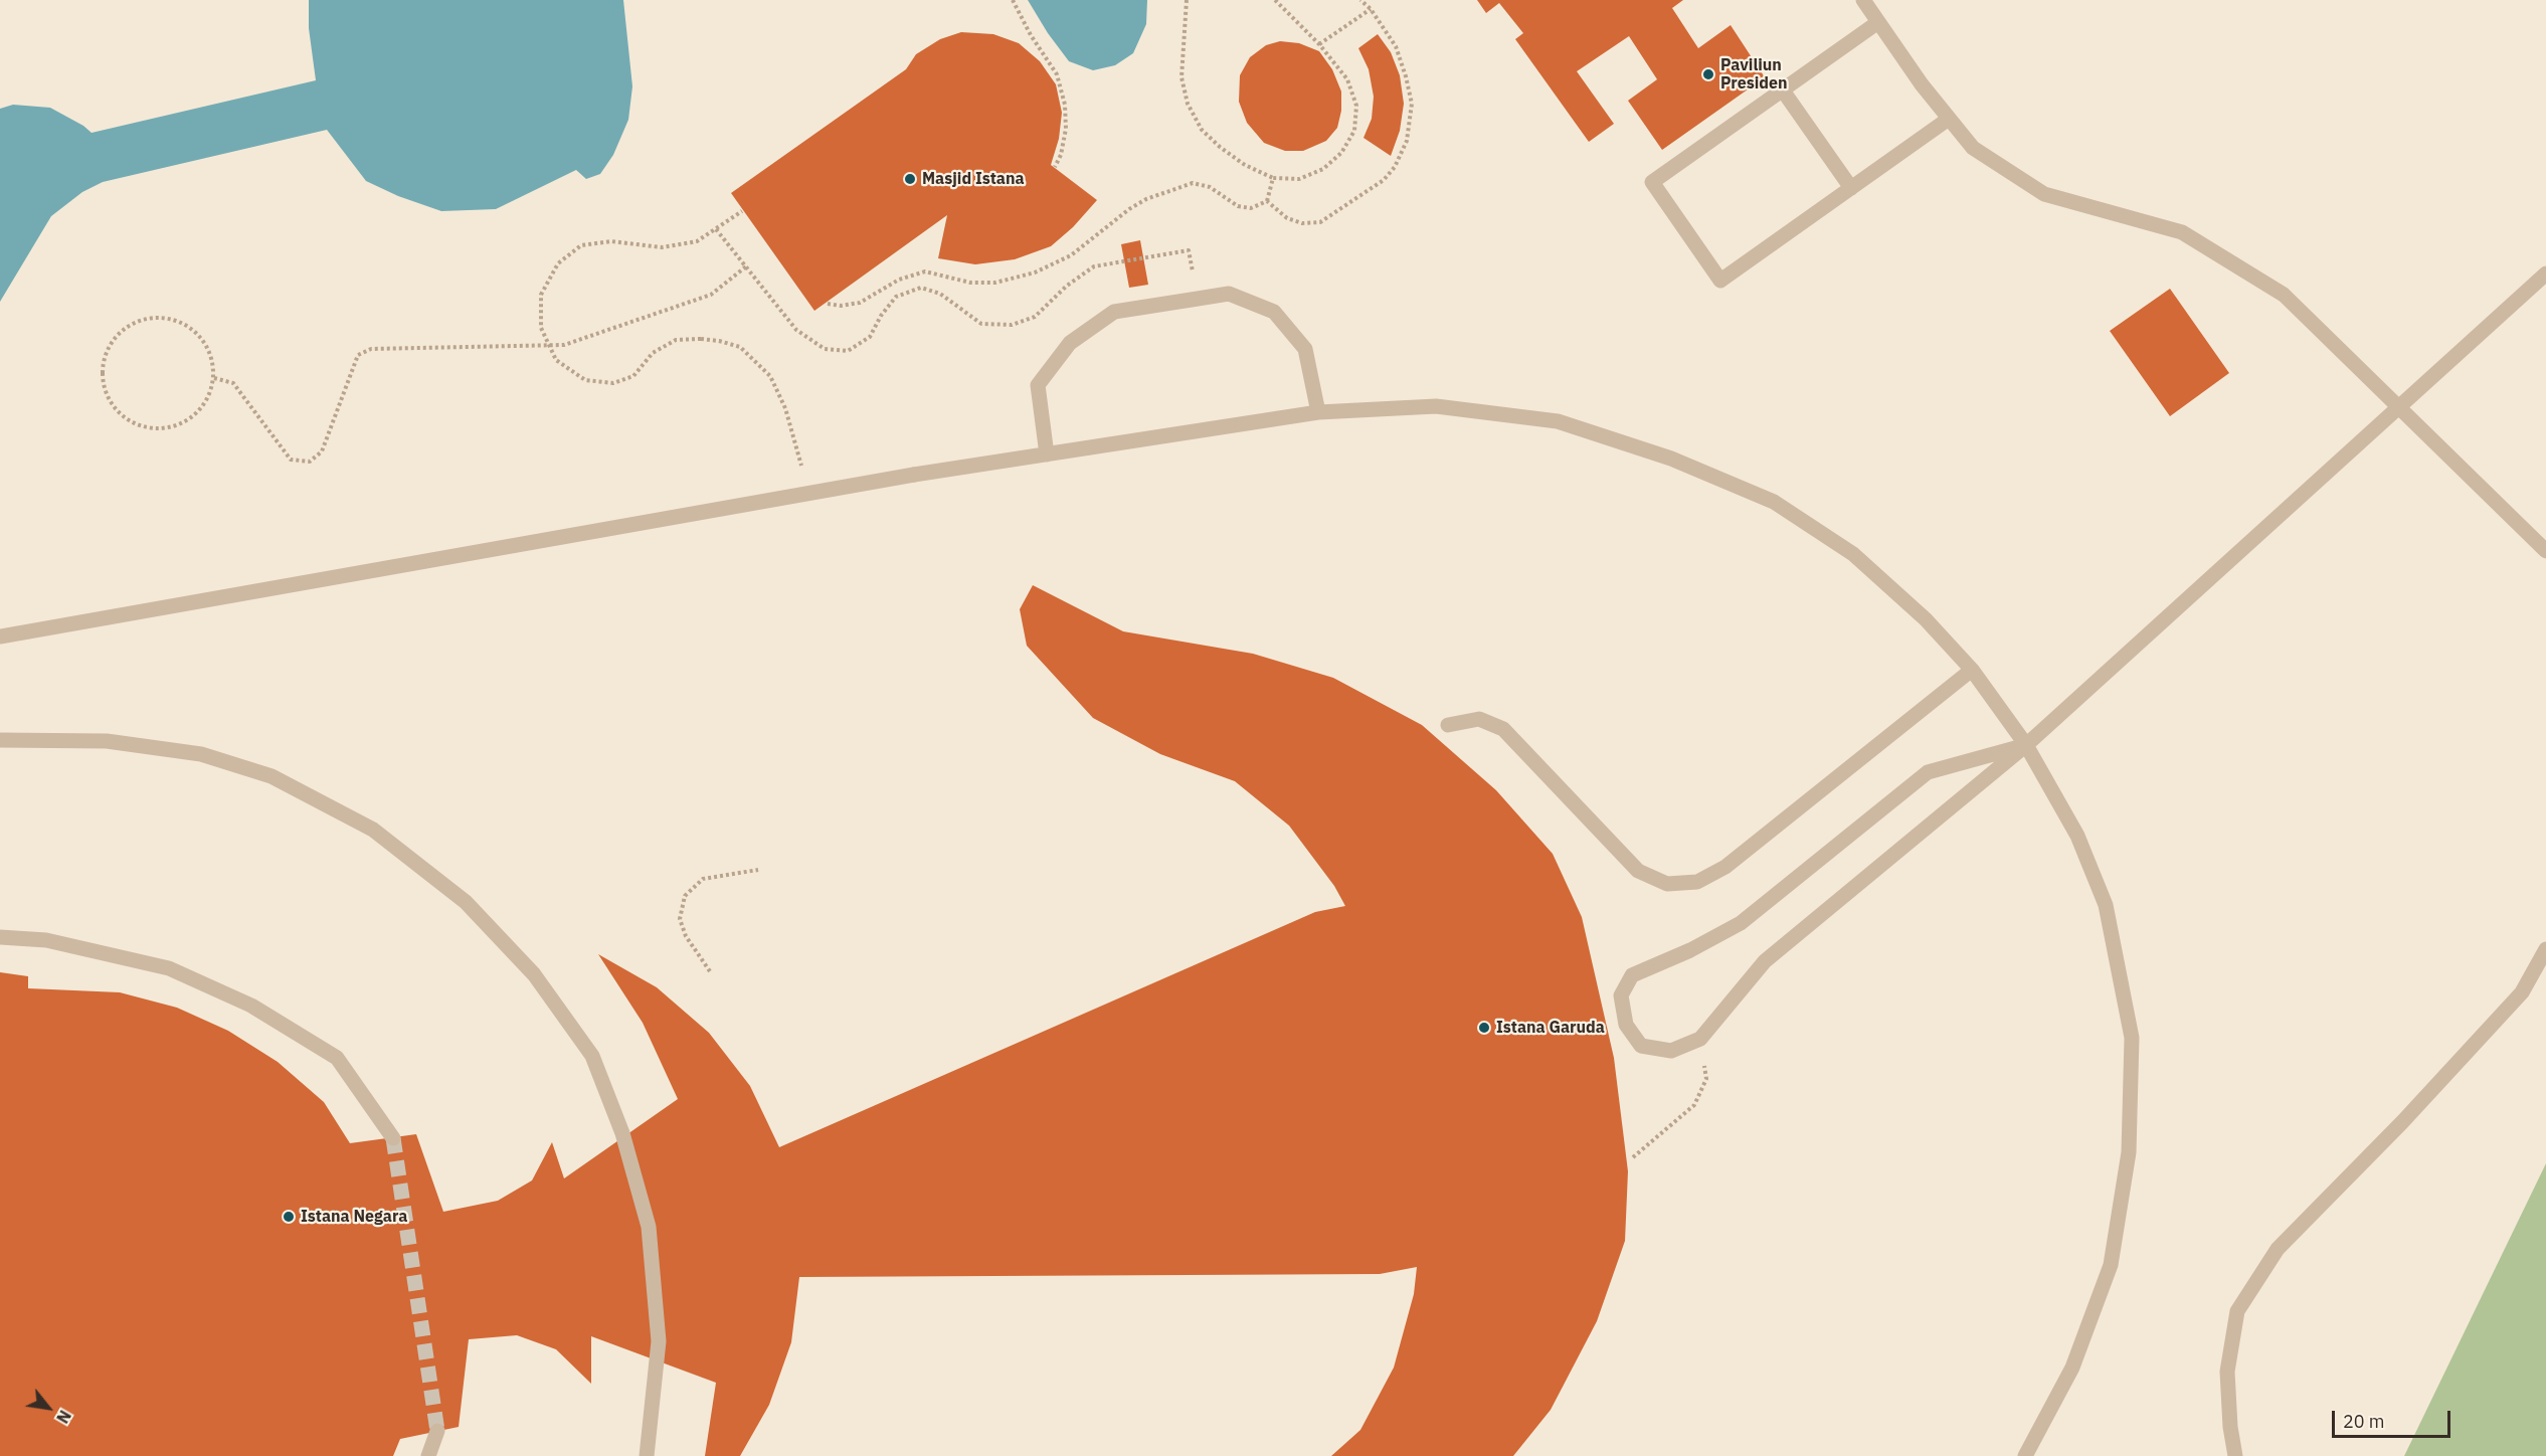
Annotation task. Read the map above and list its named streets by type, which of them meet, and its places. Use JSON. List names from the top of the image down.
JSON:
{
  "places": [
    "Paviliun Presiden",
    "Masjid Istana",
    "Istana Garuda",
    "Istana Negara"
  ],
  "scale_bar": "20 m",
  "north": "bottom right"
}
